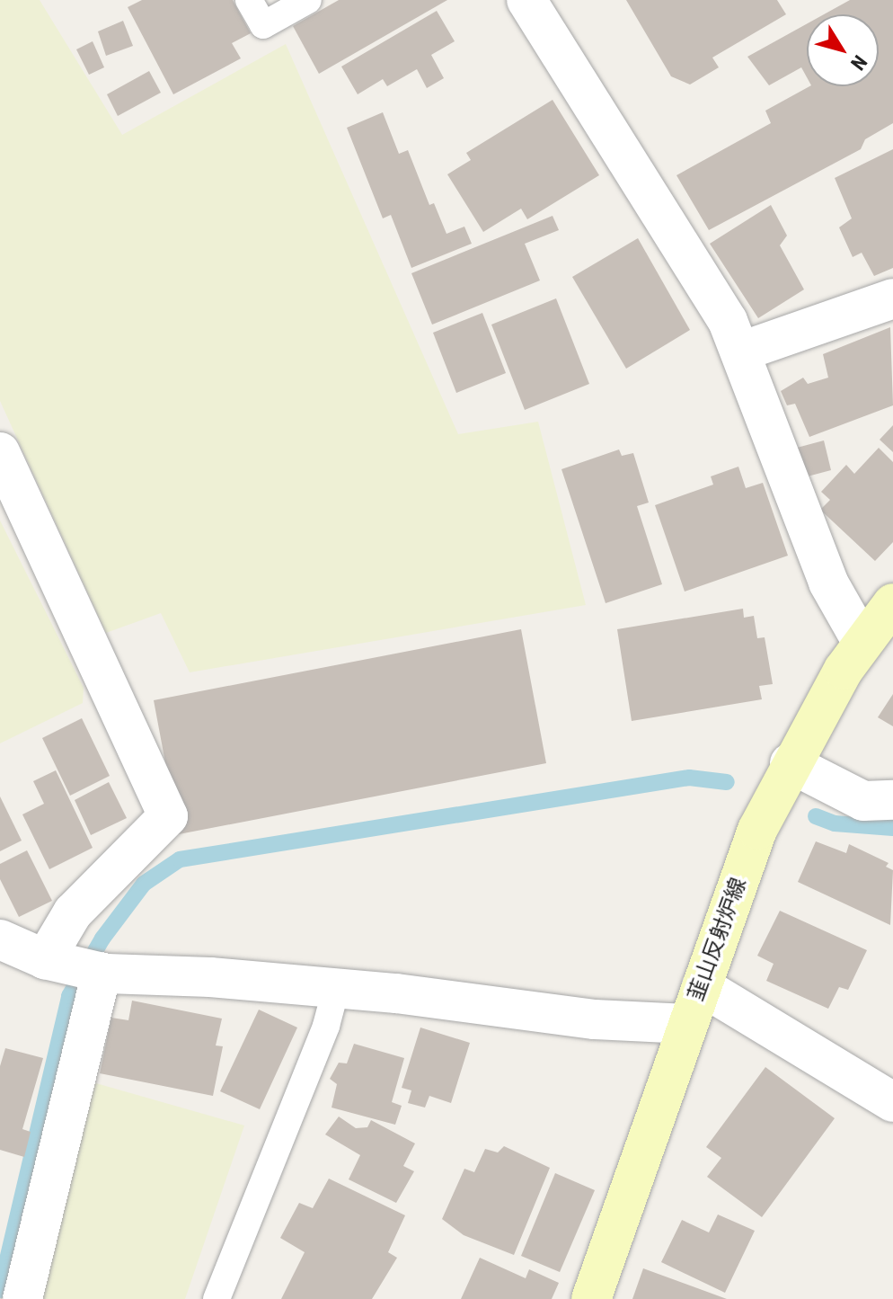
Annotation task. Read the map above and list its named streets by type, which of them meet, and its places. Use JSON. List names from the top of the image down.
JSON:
{
  "streets": {
    "main road": ["韮山反射炉線"]
  },
  "north": "bottom right"
}
